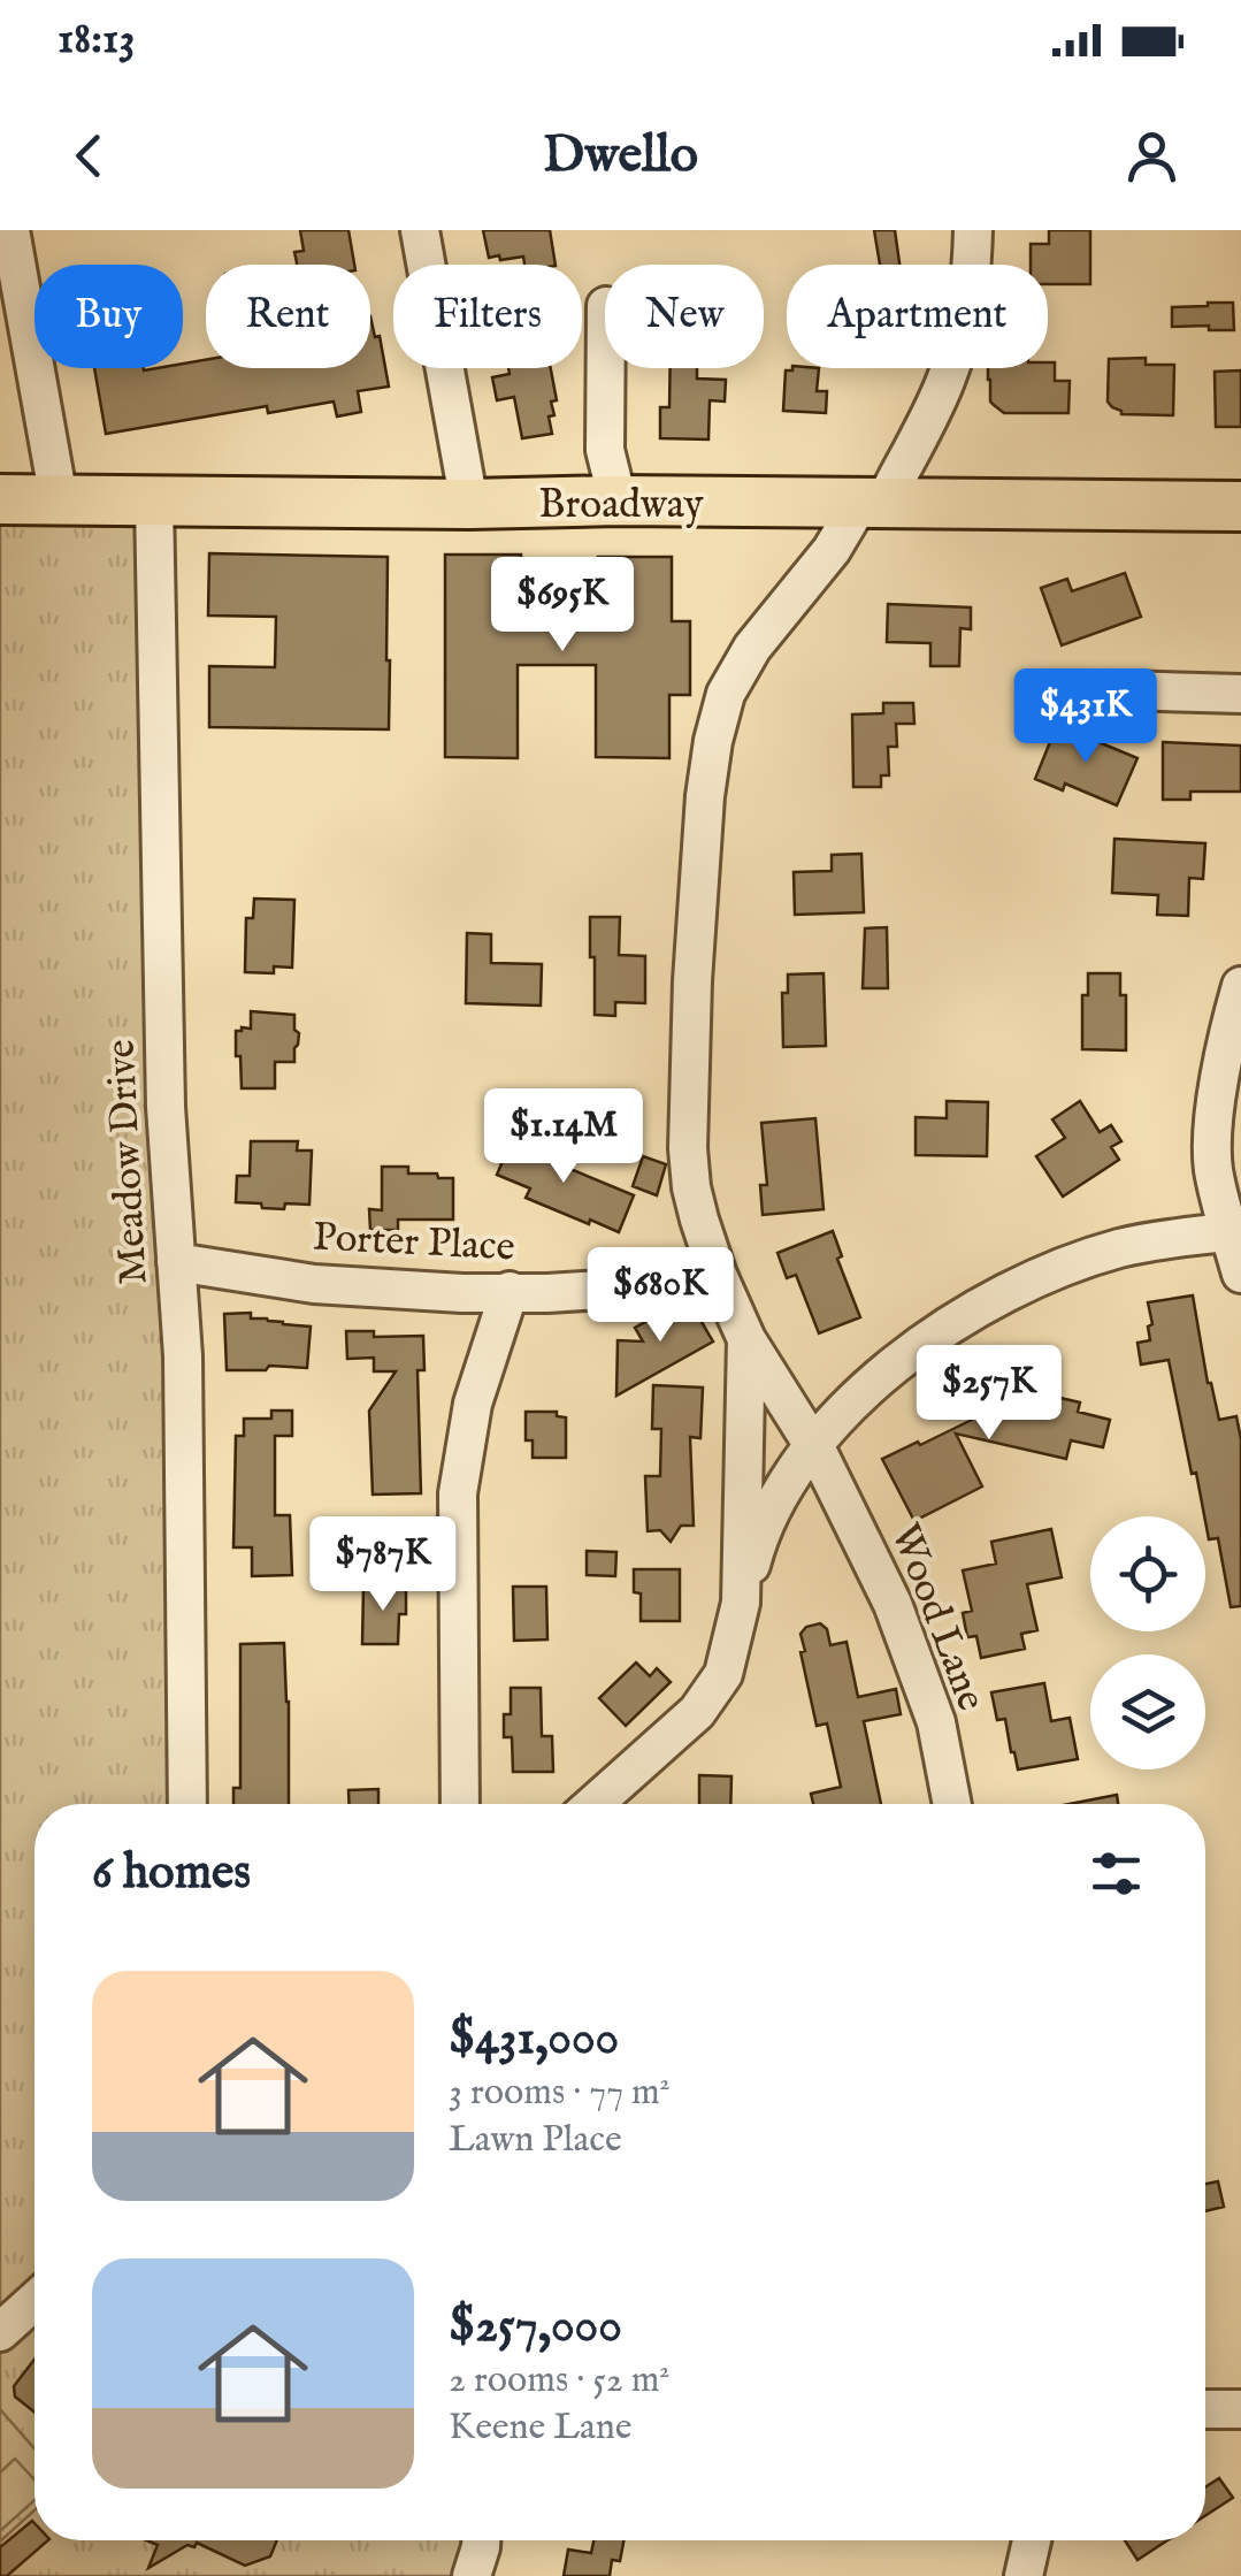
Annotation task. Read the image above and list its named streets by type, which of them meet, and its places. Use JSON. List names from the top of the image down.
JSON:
{
  "streets": {
    "main road": ["Broadway"],
    "street": ["Meadow Drive", "Porter Place", "Wood Lane"]
  },
  "crossings": [
    ["Broadway", "Meadow Drive"],
    ["Broadway", "Wood Lane"],
    ["Meadow Drive", "Porter Place"],
    ["Porter Place", "Wood Lane"]
  ],
  "page": {
    "status": "18:13",
    "header": "Dwello",
    "chip": [
      "Buy",
      "Rent",
      "Filters",
      "New",
      "Apartment"
    ],
    "price": [
      "$695K",
      "$431K",
      "$1.14M",
      "$680K",
      "$257K",
      "$787K"
    ],
    "heading": "6 homes",
    "list": [
      {
        "name": "$431,000",
        "note": "3 rooms · 77 m² · Lawn Place"
      },
      {
        "name": "$257,000",
        "note": "2 rooms · 52 m² · Keene Lane"
      }
    ]
  }
}
